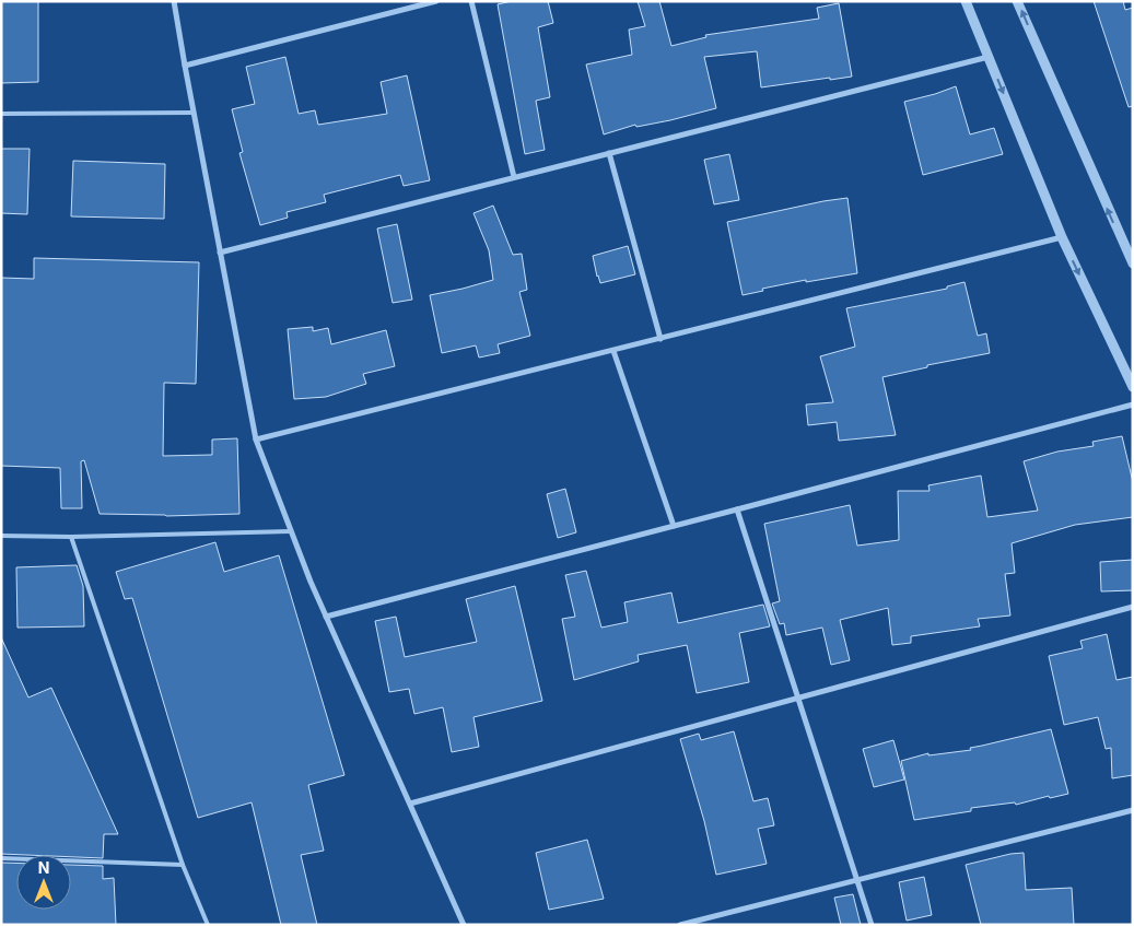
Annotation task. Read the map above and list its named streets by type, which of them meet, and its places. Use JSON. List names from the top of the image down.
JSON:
{
  "north": "top"
}
